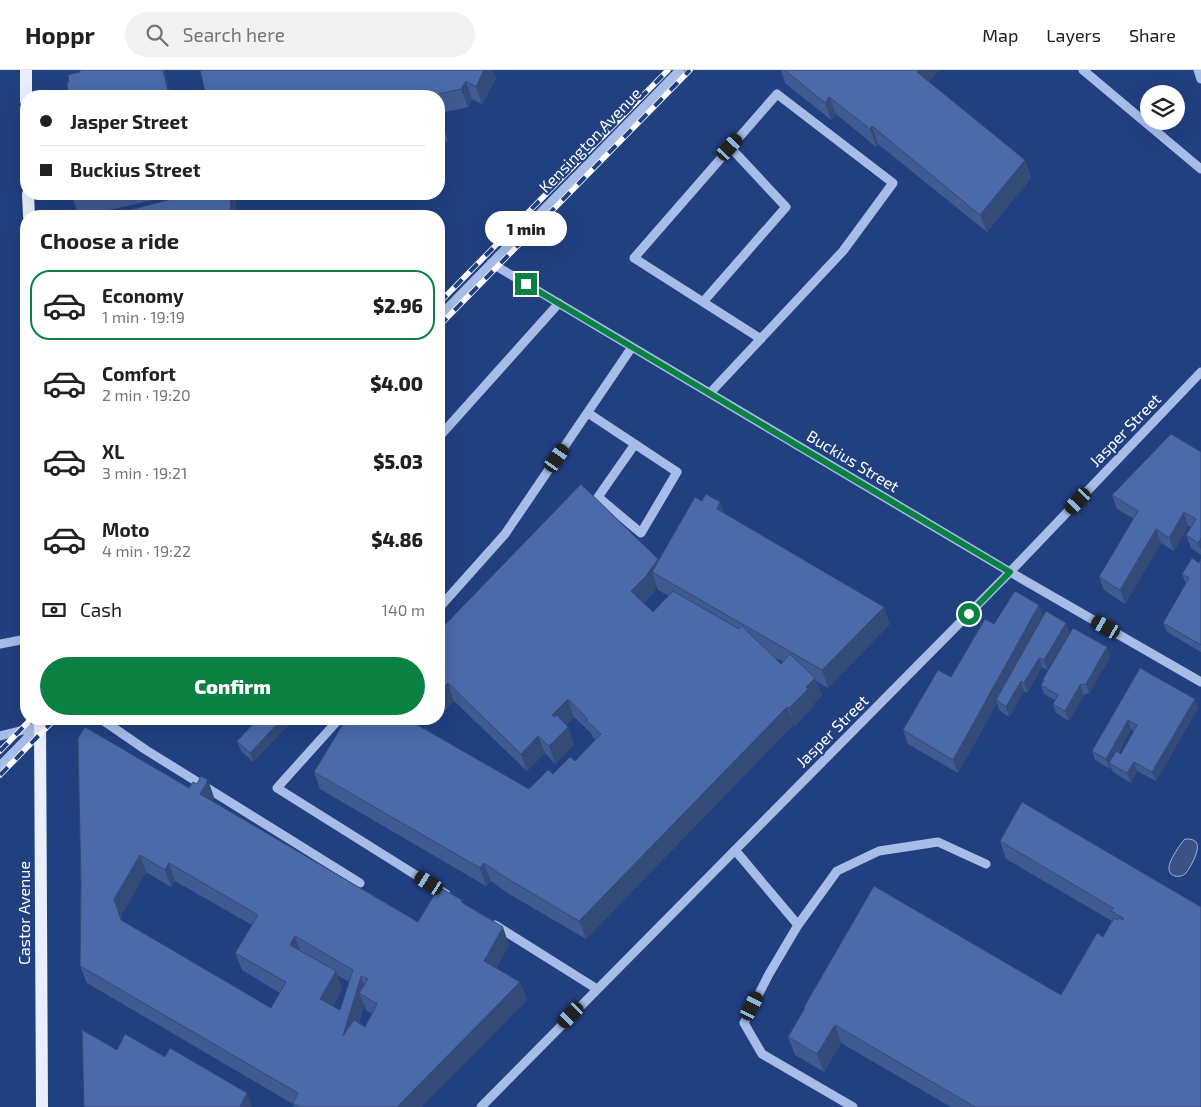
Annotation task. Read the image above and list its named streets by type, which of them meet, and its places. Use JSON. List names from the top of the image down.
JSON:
{
  "streets": {
    "main road": ["Castor Avenue"],
    "street": ["Kensington Avenue", "Jasper Street", "Buckius Street"]
  },
  "crossings": [
    ["Kensington Avenue", "Buckius Street"],
    ["Jasper Street", "Buckius Street"]
  ],
  "page": {
    "header": "Hoppr",
    "search": "Search here",
    "nav": ["Map", "Layers", "Share"],
    "banner": ["Jasper Street", "Buckius Street"],
    "heading": "Choose a ride",
    "bubble": "1 min",
    "list": [
      {
        "name": "Economy",
        "note": "1 min · 19:19",
        "value": "$2.96"
      },
      {
        "name": "Comfort",
        "note": "2 min · 19:20",
        "value": "$4.00"
      },
      {
        "name": "XL",
        "note": "3 min · 19:21",
        "value": "$5.03"
      },
      {
        "name": "Moto",
        "note": "4 min · 19:22",
        "value": "$4.86"
      }
    ],
    "pay": ["Cash", "140 m"],
    "buttons": "Confirm"
  }
}
